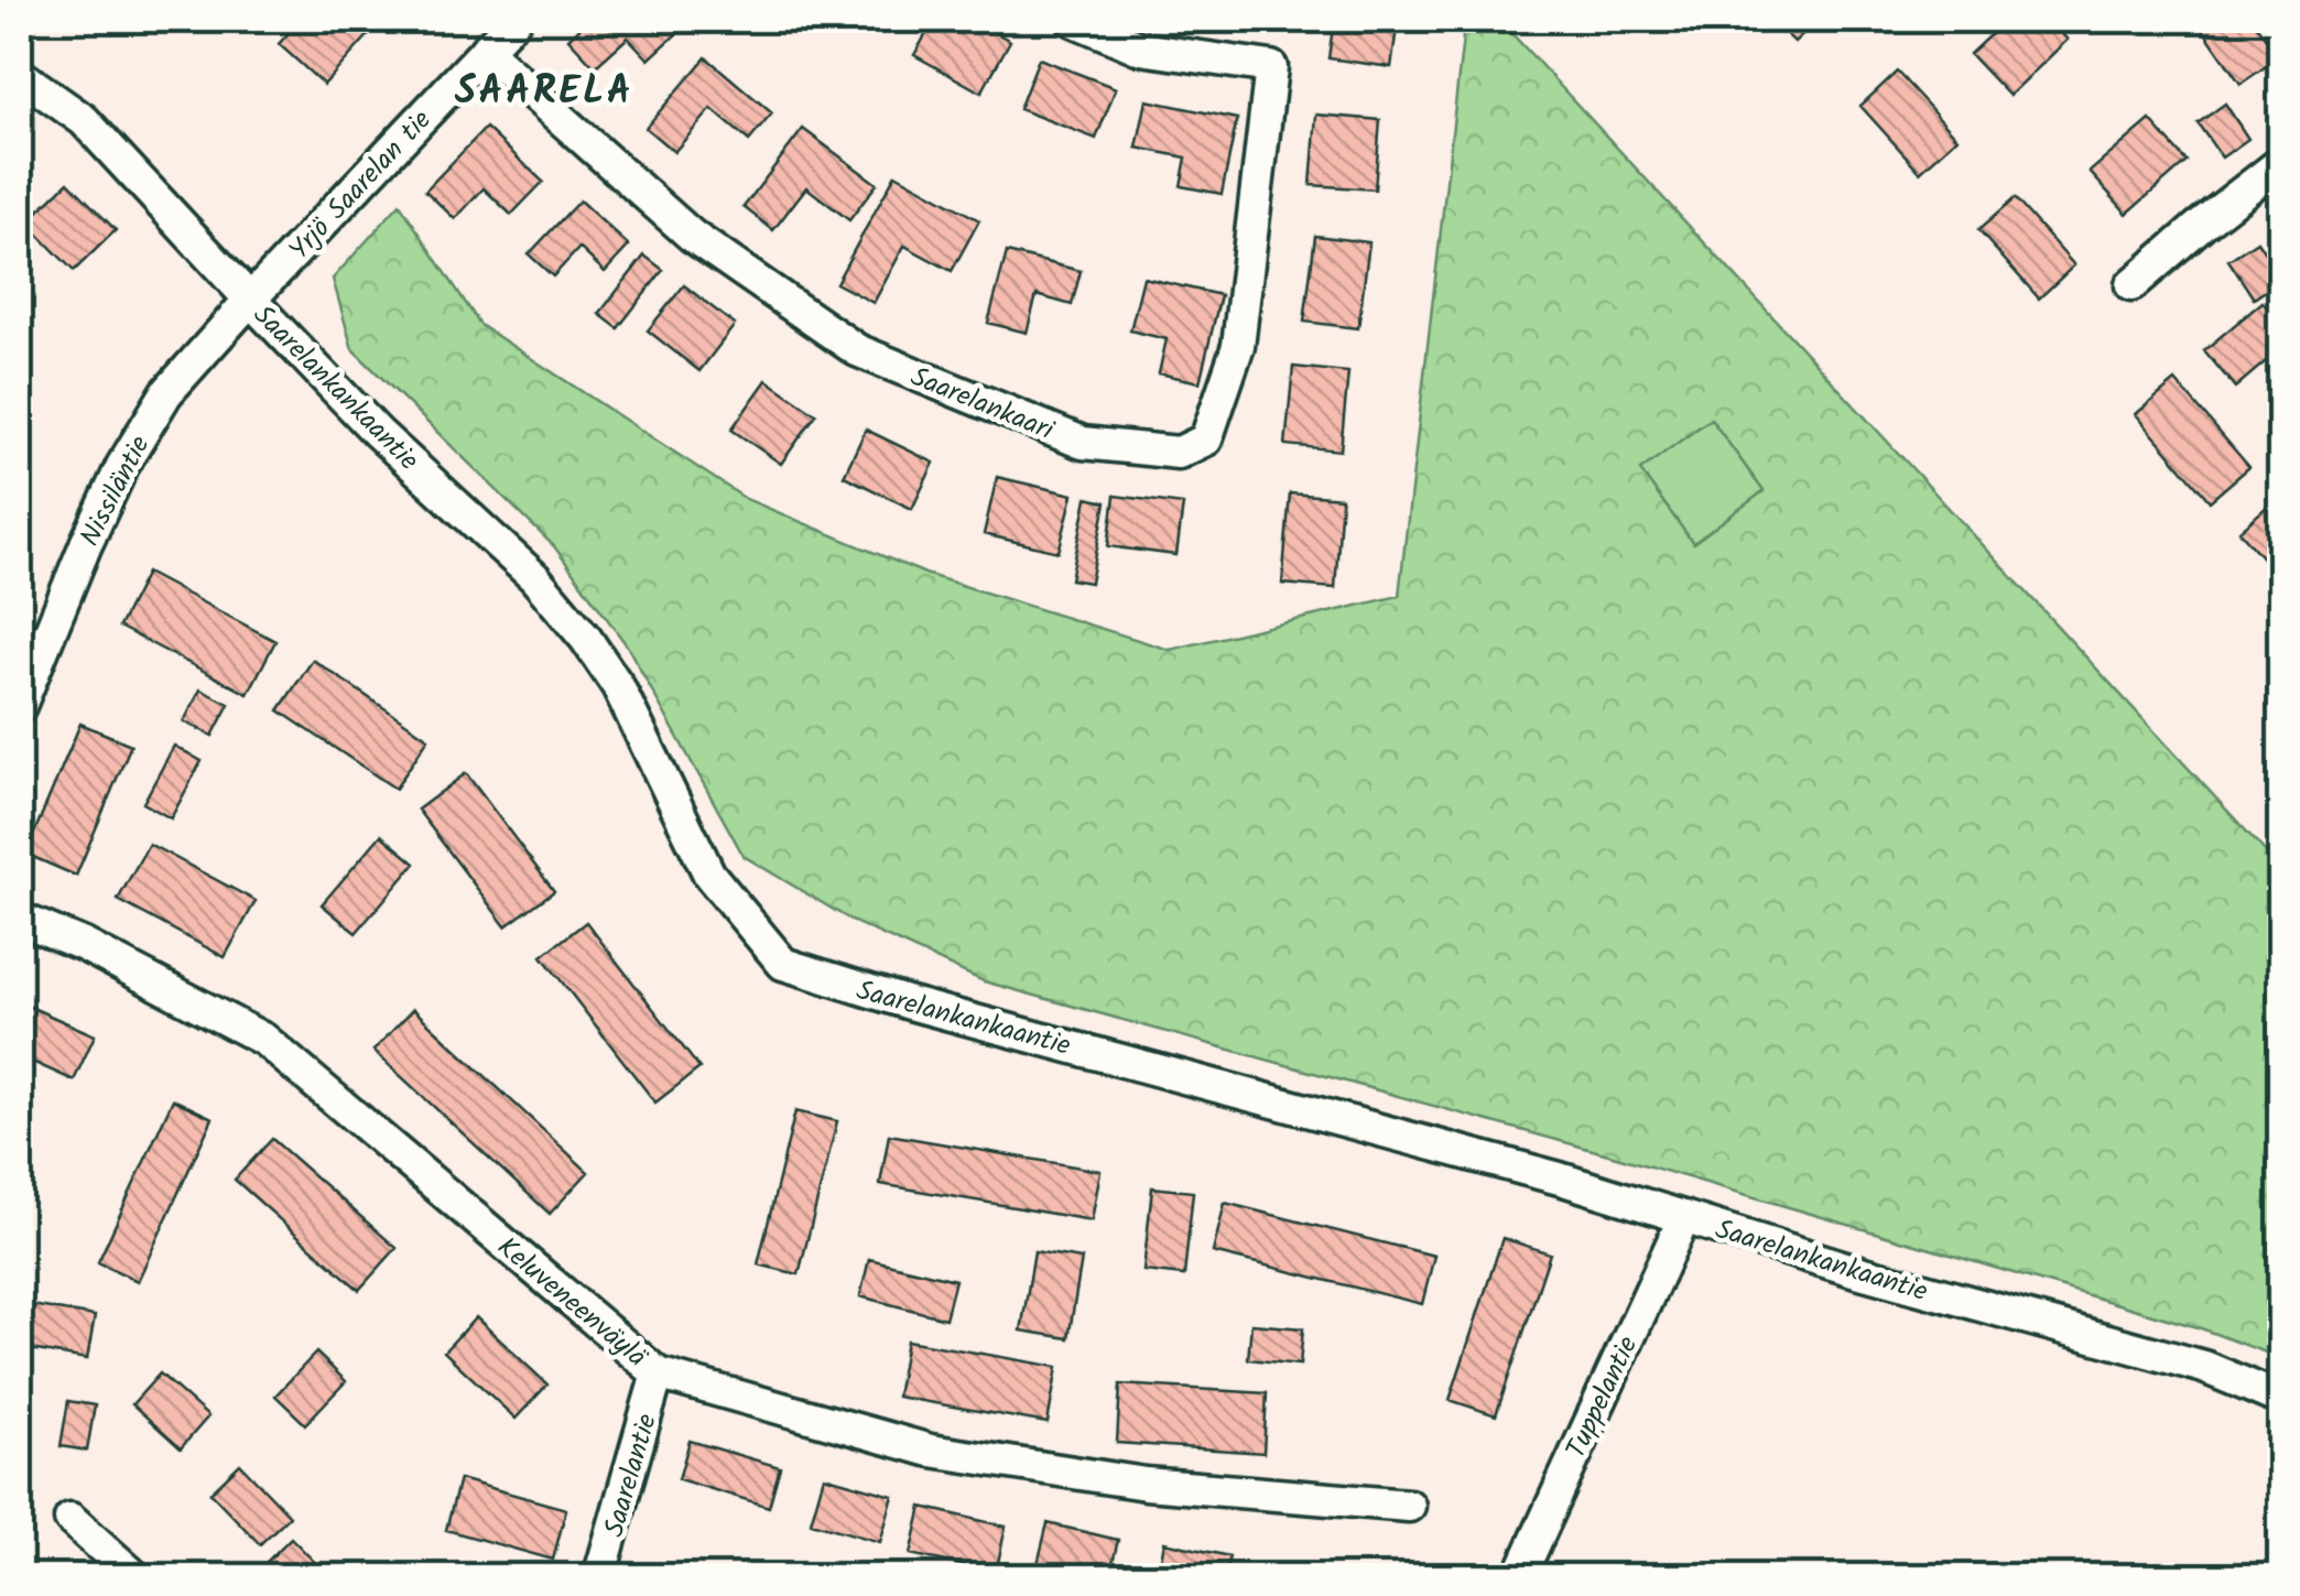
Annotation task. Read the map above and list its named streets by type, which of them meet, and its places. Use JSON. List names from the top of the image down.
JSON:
{
  "streets": {
    "street": [
      "Yrjö Saarelan tie",
      "Saarelankankaantie",
      "Saarelankaari",
      "Nissiläntie",
      "Keluveneenväylä",
      "Tuppelantie",
      "Saarelantie"
    ]
  },
  "crossings": [
    ["Yrjö Saarelan tie", "Saarelankankaantie"],
    ["Yrjö Saarelan tie", "Saarelankaari"],
    ["Yrjö Saarelan tie", "Nissiläntie"],
    ["Saarelankankaantie", "Nissiläntie"],
    ["Saarelankankaantie", "Tuppelantie"],
    ["Keluveneenväylä", "Saarelantie"]
  ],
  "districts": ["SAARELA"]
}
